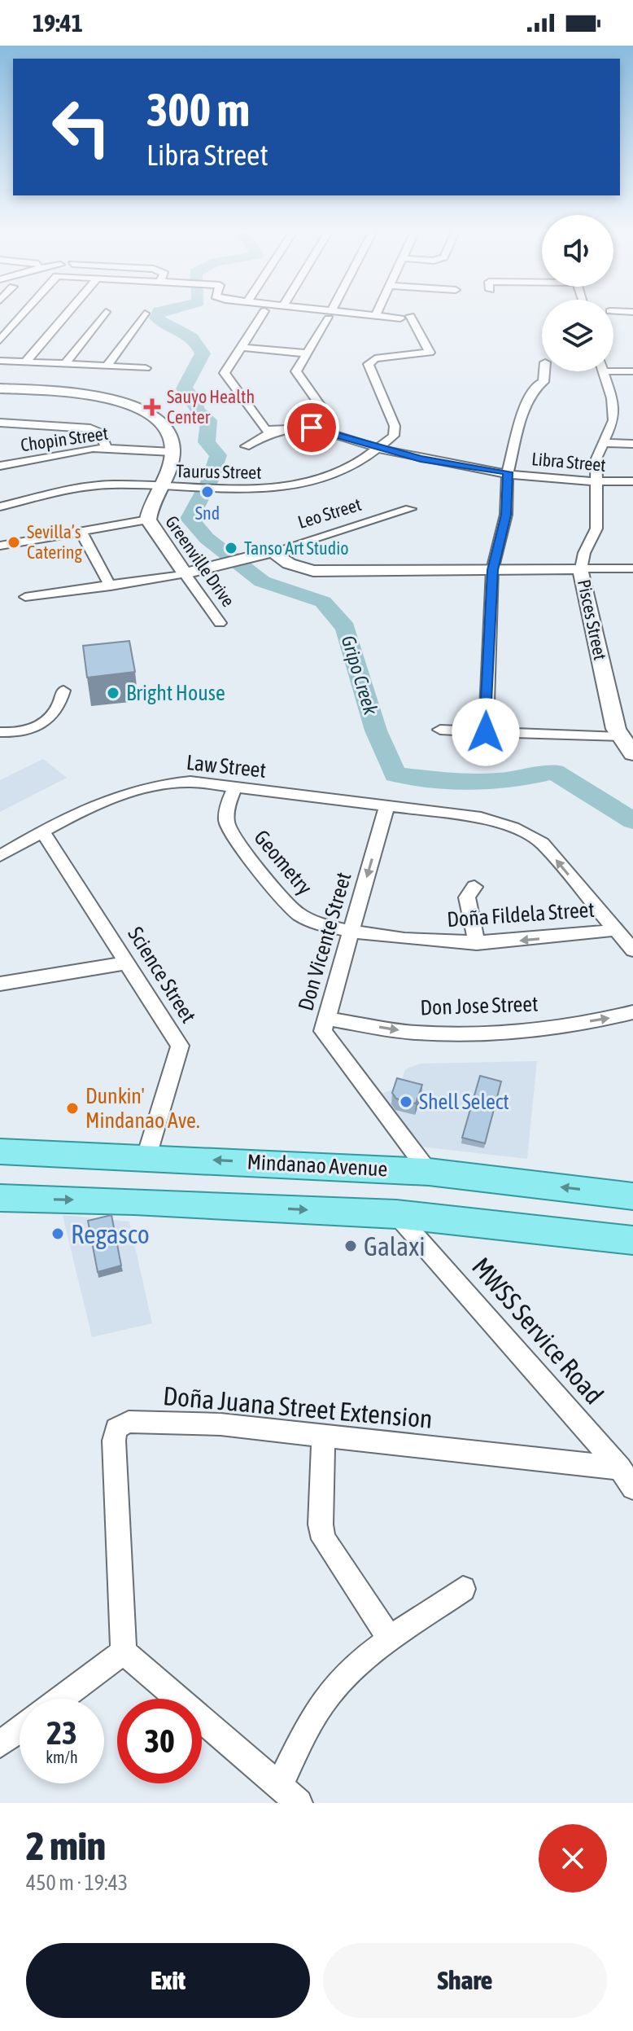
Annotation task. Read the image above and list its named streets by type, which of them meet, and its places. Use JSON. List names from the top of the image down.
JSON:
{
  "streets": {
    "main road": ["Mindanao Avenue"],
    "street": [
      "Chopin Street",
      "Libra Street",
      "Taurus Street",
      "Leo Street",
      "Greenville Drive",
      "Pisces Street",
      "Law Street",
      "Geometry",
      "Doña Fildela Street",
      "Don Vicente Street",
      "Science Street",
      "Don Jose Street",
      "MWSS Service Road",
      "Doña Juana Street Extension"
    ]
  },
  "crossings": [
    ["Chopin Street", "Greenville Drive"],
    ["Libra Street", "Taurus Street"],
    ["Libra Street", "Pisces Street"],
    ["Taurus Street", "Greenville Drive"],
    ["Leo Street", "Greenville Drive"],
    ["Law Street", "Geometry"],
    ["Law Street", "Doña Fildela Street"],
    ["Law Street", "Don Vicente Street"],
    ["Law Street", "Science Street"],
    ["Geometry", "Doña Fildela Street"],
    ["Geometry", "Don Vicente Street"],
    ["Doña Fildela Street", "Don Vicente Street"],
    ["Don Vicente Street", "Don Jose Street"],
    ["Don Vicente Street", "Mindanao Avenue"],
    ["Science Street", "Mindanao Avenue"],
    ["MWSS Service Road", "Doña Juana Street Extension"]
  ],
  "one_way": ["Law Street", "Doña Fildela Street", "Don Jose Street"],
  "water": ["Gripo Creek"],
  "places": {
    "health": ["Sauyo Health Center"],
    "other": [
      "Snd",
      "Sevilla’s Catering",
      "Tanso Art Studio",
      "Bright House",
      "Shell Select",
      "Dunkin' Mindanao Ave.",
      "Regasco",
      "Galaxi"
    ]
  },
  "page": {
    "status": "19:41",
    "turn": ["300 m", "Libra Street"],
    "speed": "23 km/h",
    "limit": "30",
    "heading": ["2 min", "450 m · 19:43"],
    "buttons": ["Exit", "Share"]
  }
}
